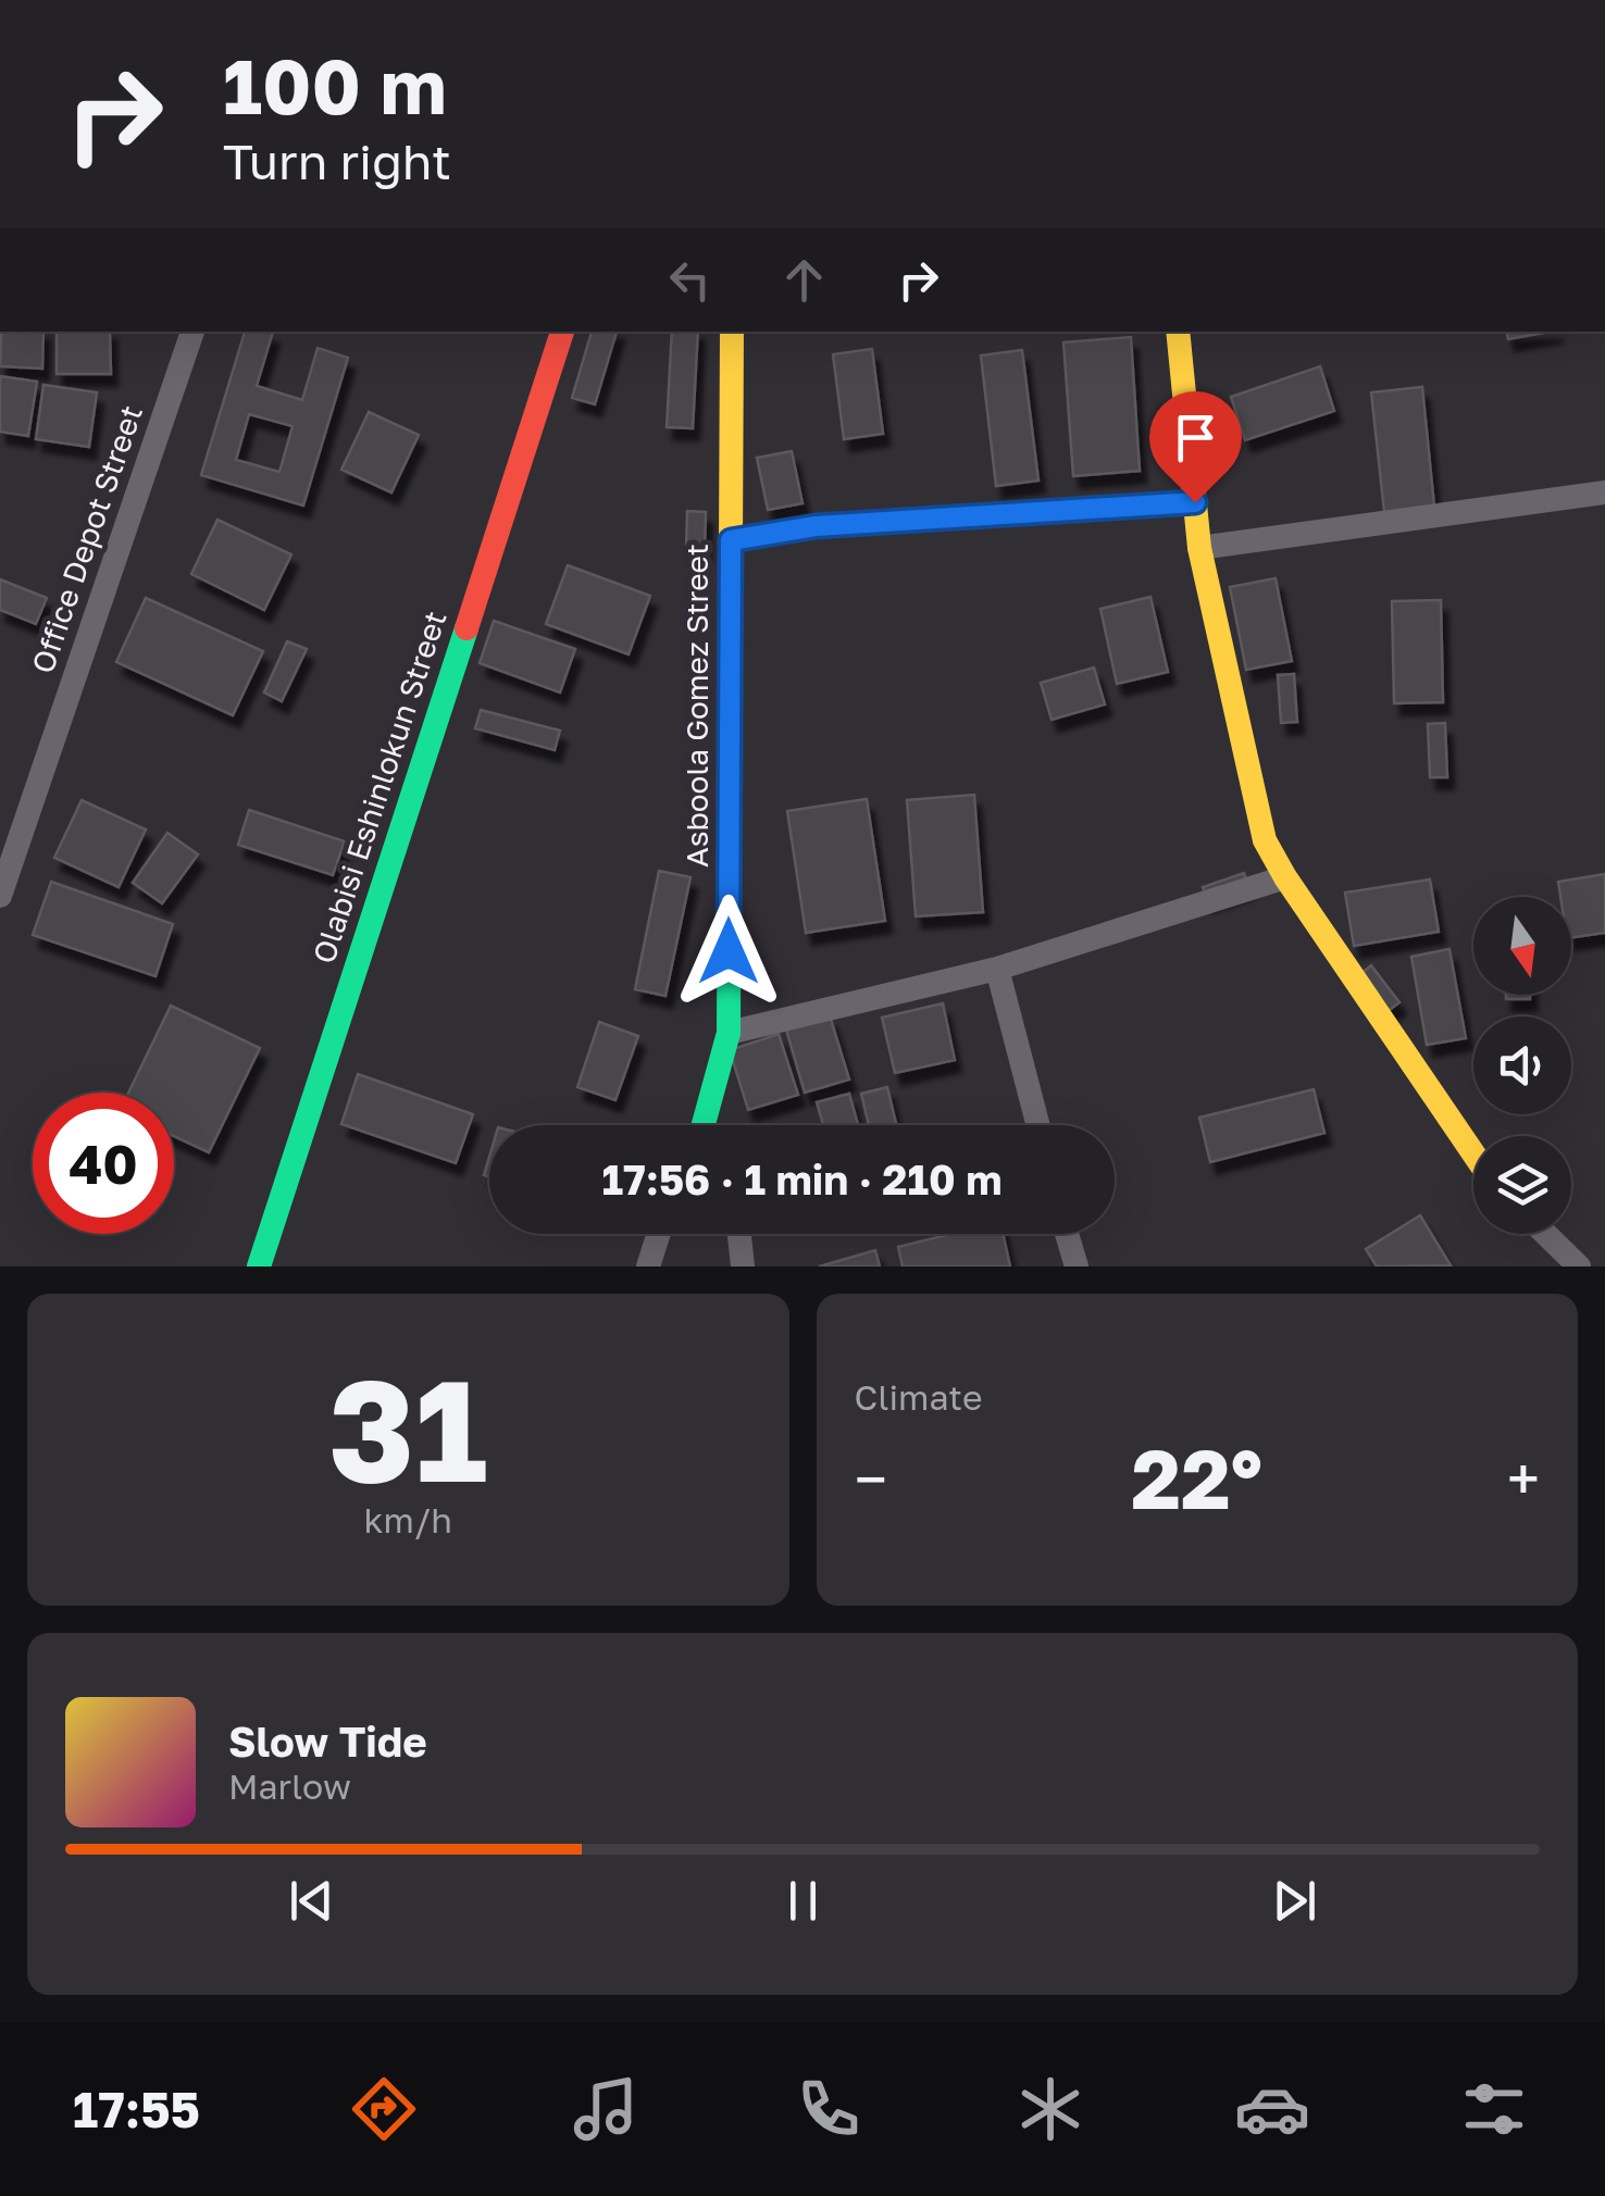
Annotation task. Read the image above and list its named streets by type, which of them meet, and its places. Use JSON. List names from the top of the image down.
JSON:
{
  "streets": {
    "main road": ["Asboola Gomez Street", "Olabisi Eshinlokun Street"],
    "street": ["Office Depot Street"]
  },
  "north": "bottom",
  "page": {
    "turn": ["100 m", "Turn right"],
    "limit": "40",
    "trip": "17:56 · 1 min · 210 m",
    "tile": [
      ["31", "km/h"],
      "Climate"
    ],
    "heat": ["−", "22°", "+"],
    "song": ["Slow Tide", "Marlow"],
    "tabs": "17:55"
  }
}
